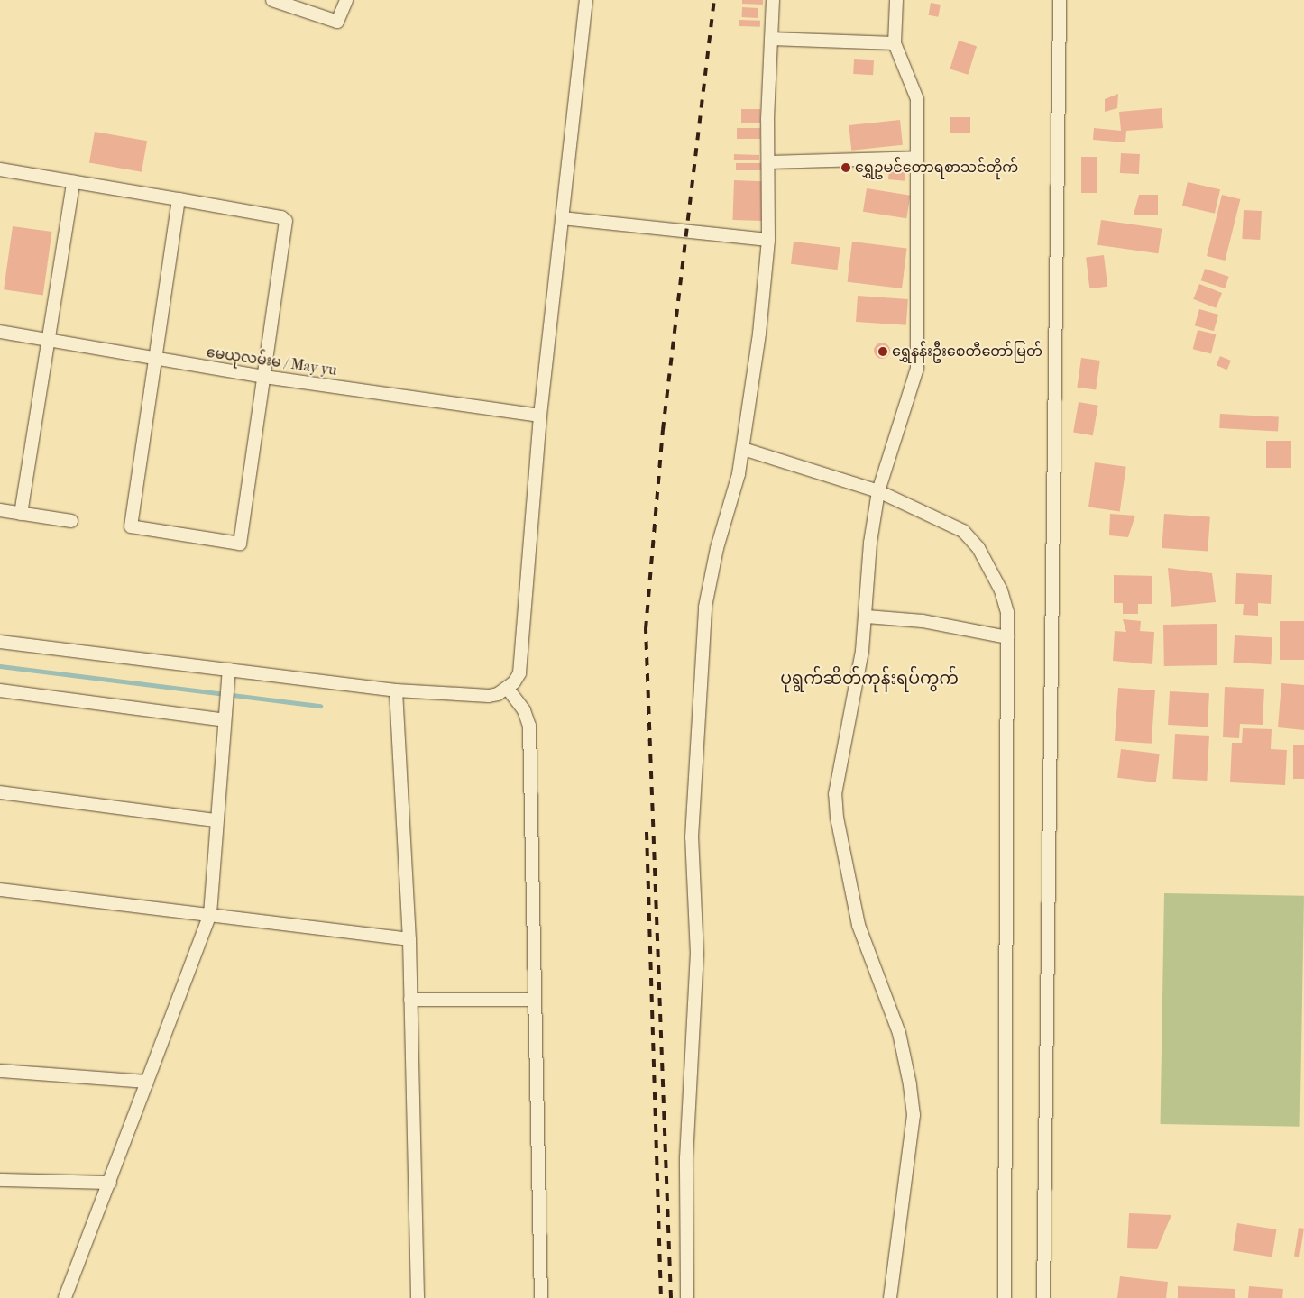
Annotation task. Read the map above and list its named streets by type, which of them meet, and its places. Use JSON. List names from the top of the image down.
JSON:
{
  "streets": {
    "street": ["မေယုလမ်းမ / May yu"]
  },
  "districts": ["ပုရွက်ဆိတ်ကုန်းရပ်ကွက်"],
  "places": ["ရွှေဥမင်တောရစာသင်တိုက်", "ရွှေနန်းဦးစေတီတော်မြတ်"]
}
